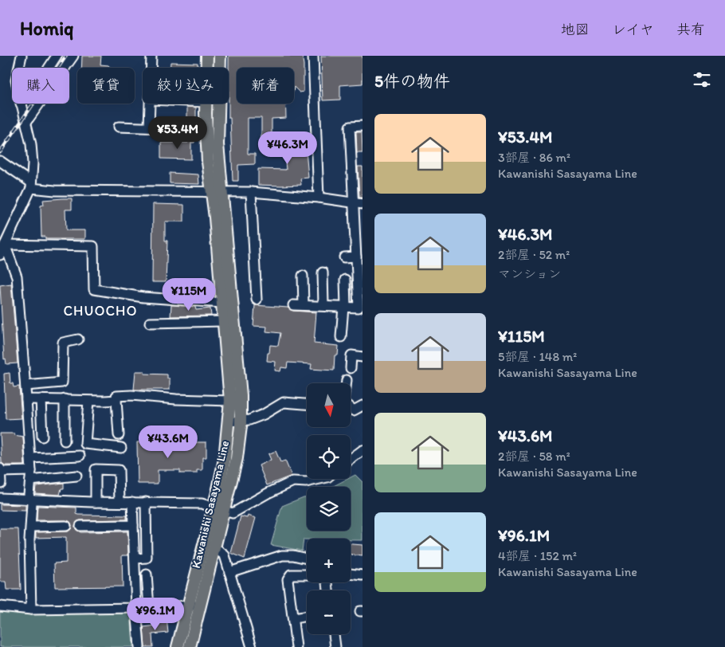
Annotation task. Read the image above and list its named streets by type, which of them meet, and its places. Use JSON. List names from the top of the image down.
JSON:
{
  "streets": {
    "main road": ["Kawanishi Sasayama Line"]
  },
  "districts": ["CHUOCHO"],
  "north": "bottom",
  "page": {
    "header": "Homiq",
    "nav": ["地図", "レイヤ", "共有"],
    "heading": "5件の物件",
    "chip": [
      "購入",
      "賃貸",
      "絞り込み",
      "新着"
    ],
    "list": [
      {
        "name": "¥53.4M",
        "note": "3部屋 · 86 m² · Kawanishi Sasayama Line"
      },
      {
        "name": "¥46.3M",
        "note": "2部屋 · 52 m² · マンション"
      },
      {
        "name": "¥115M",
        "note": "5部屋 · 148 m² · Kawanishi Sasayama Line"
      },
      {
        "name": "¥43.6M",
        "note": "2部屋 · 58 m² · Kawanishi Sasayama Line"
      },
      {
        "name": "¥96.1M",
        "note": "4部屋 · 152 m² · Kawanishi Sasayama Line"
      }
    ],
    "price": [
      "¥53.4M",
      "¥46.3M",
      "¥115M",
      "¥43.6M",
      "¥96.1M"
    ],
    "map_buttons": ["+", "−"]
  }
}
